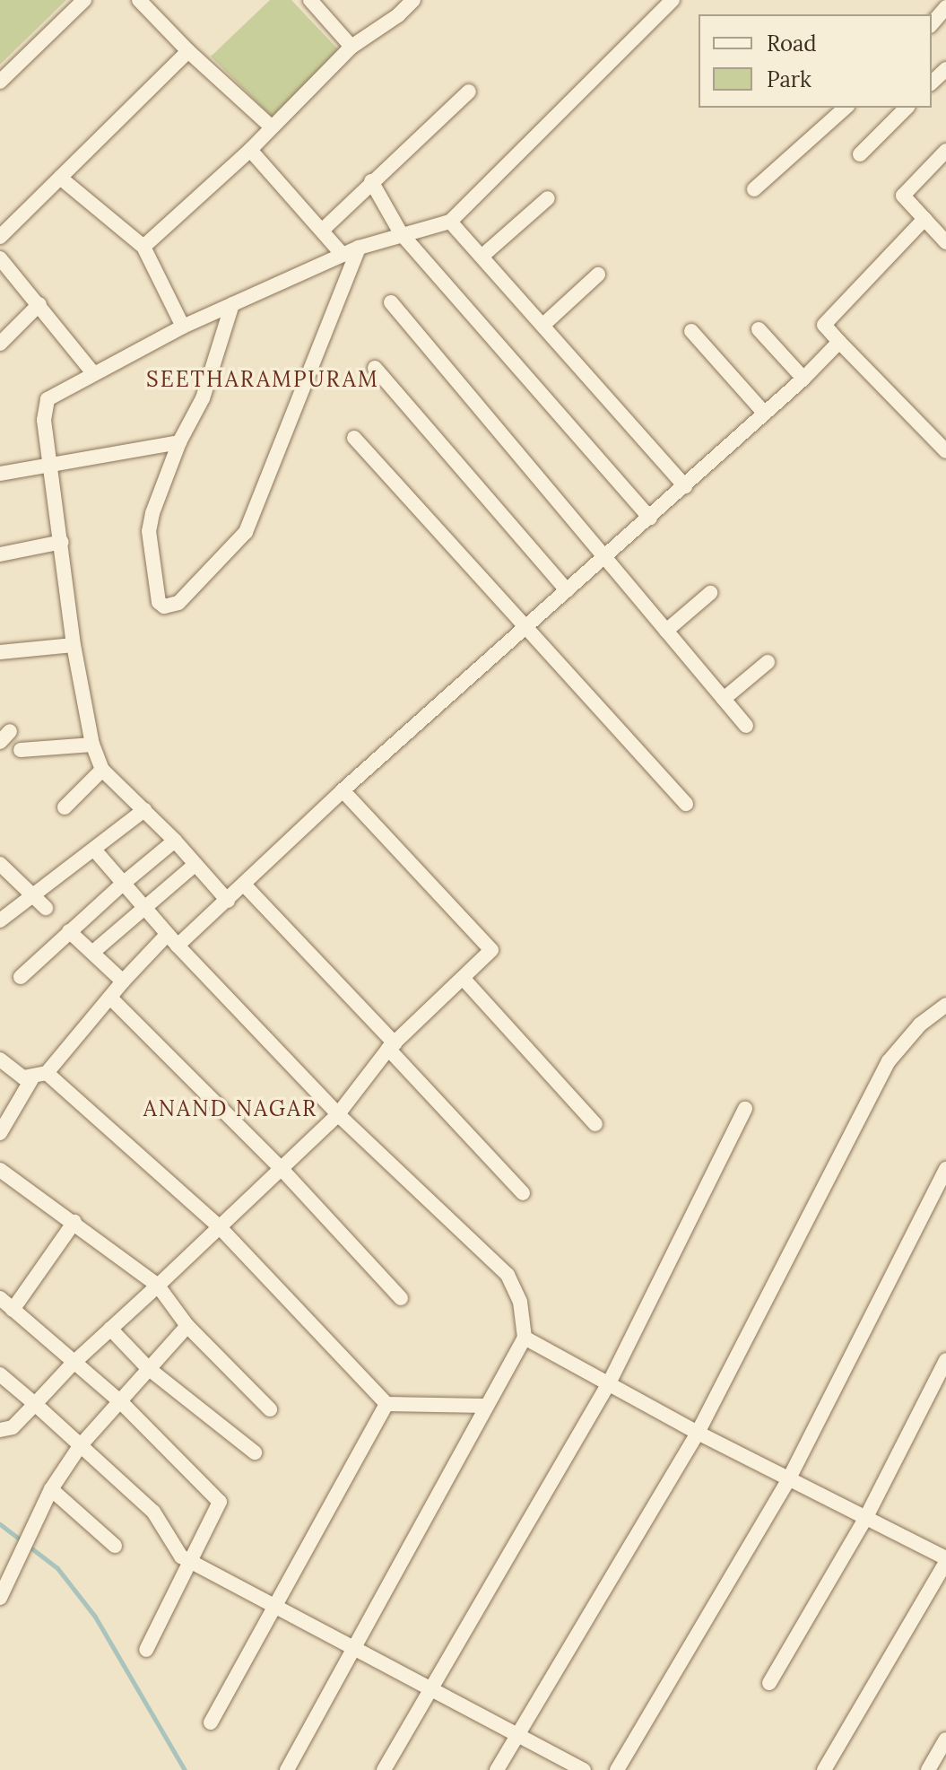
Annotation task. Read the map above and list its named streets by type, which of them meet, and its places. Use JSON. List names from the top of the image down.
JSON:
{
  "districts": ["SEETHARAMPURAM", "ANAND NAGAR"],
  "legend": ["Road", "Park"]
}
